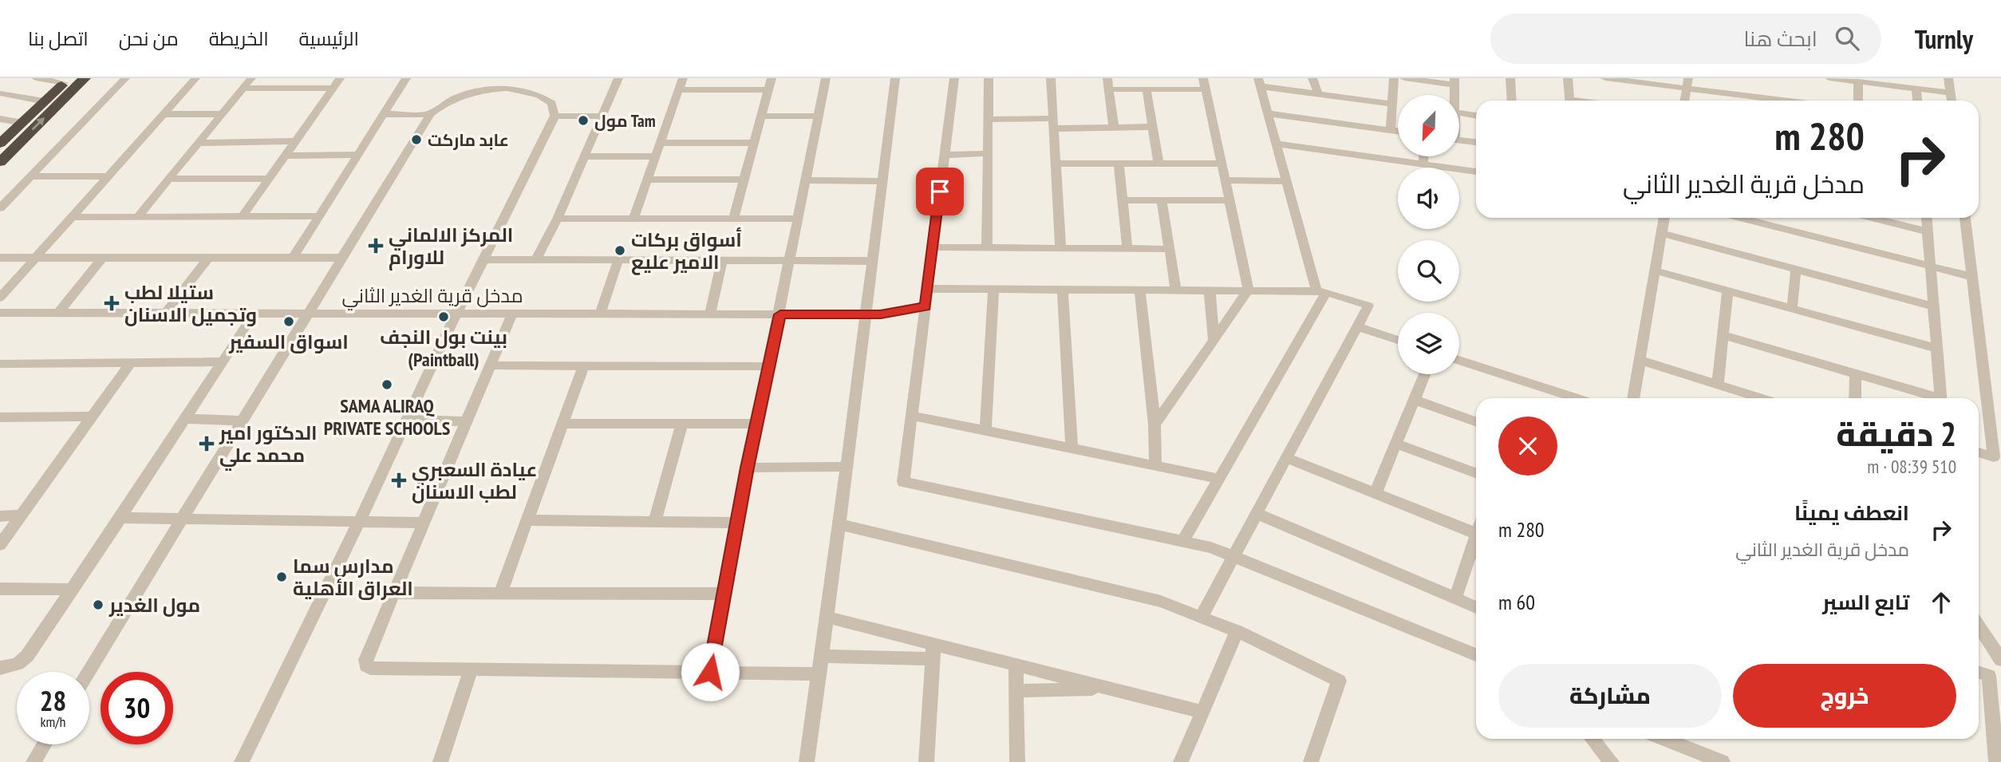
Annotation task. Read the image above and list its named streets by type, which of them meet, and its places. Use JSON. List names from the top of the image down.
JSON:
{
  "streets": {
    "street": ["مدخل قرية الغدير الثاني"]
  },
  "places": {
    "other": [
      "مول Tam",
      "عابد ماركت",
      "أسواق بركات الامير عليع",
      "بينت بول النجف (Paintball)",
      "اسواق السفير",
      "SAMA ALIRAQ PRIVATE SCHOOLS",
      "مدارس سما العراق الأهلية",
      "مول الغدير"
    ],
    "health": [
      "المركز الالماني للاورام",
      "ستيلا لطب وتجميل الاسنان",
      "الدكتور امير محمد علي",
      "عيادة السعبري لطب الاسنان"
    ]
  },
  "north": "bottom left",
  "page": {
    "header": "Turnly",
    "search": "ابحث هنا",
    "nav": [
      "الرئيسية",
      "الخريطة",
      "من نحن",
      "اتصل بنا"
    ],
    "turn": ["280 m", "مدخل قرية الغدير الثاني"],
    "heading": ["2 دقيقة", "510 m · 08:39"],
    "list": [
      {
        "name": "انعطف يمينًا",
        "note": "مدخل قرية الغدير الثاني",
        "value": "280 m"
      },
      {
        "name": "تابع السير",
        "value": "60 m"
      }
    ],
    "buttons": ["خروج", "مشاركة"],
    "speed": "28 km/h",
    "limit": "30"
  }
}
